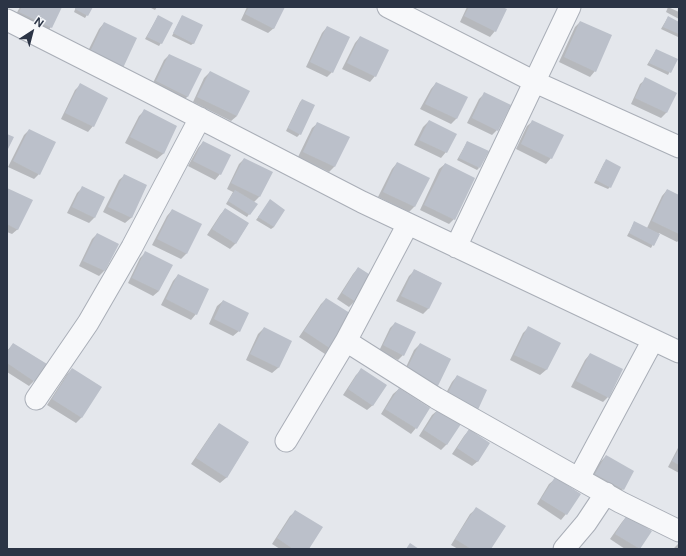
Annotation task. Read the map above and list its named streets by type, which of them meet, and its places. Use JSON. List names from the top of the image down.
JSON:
{
  "north": "top right"
}
